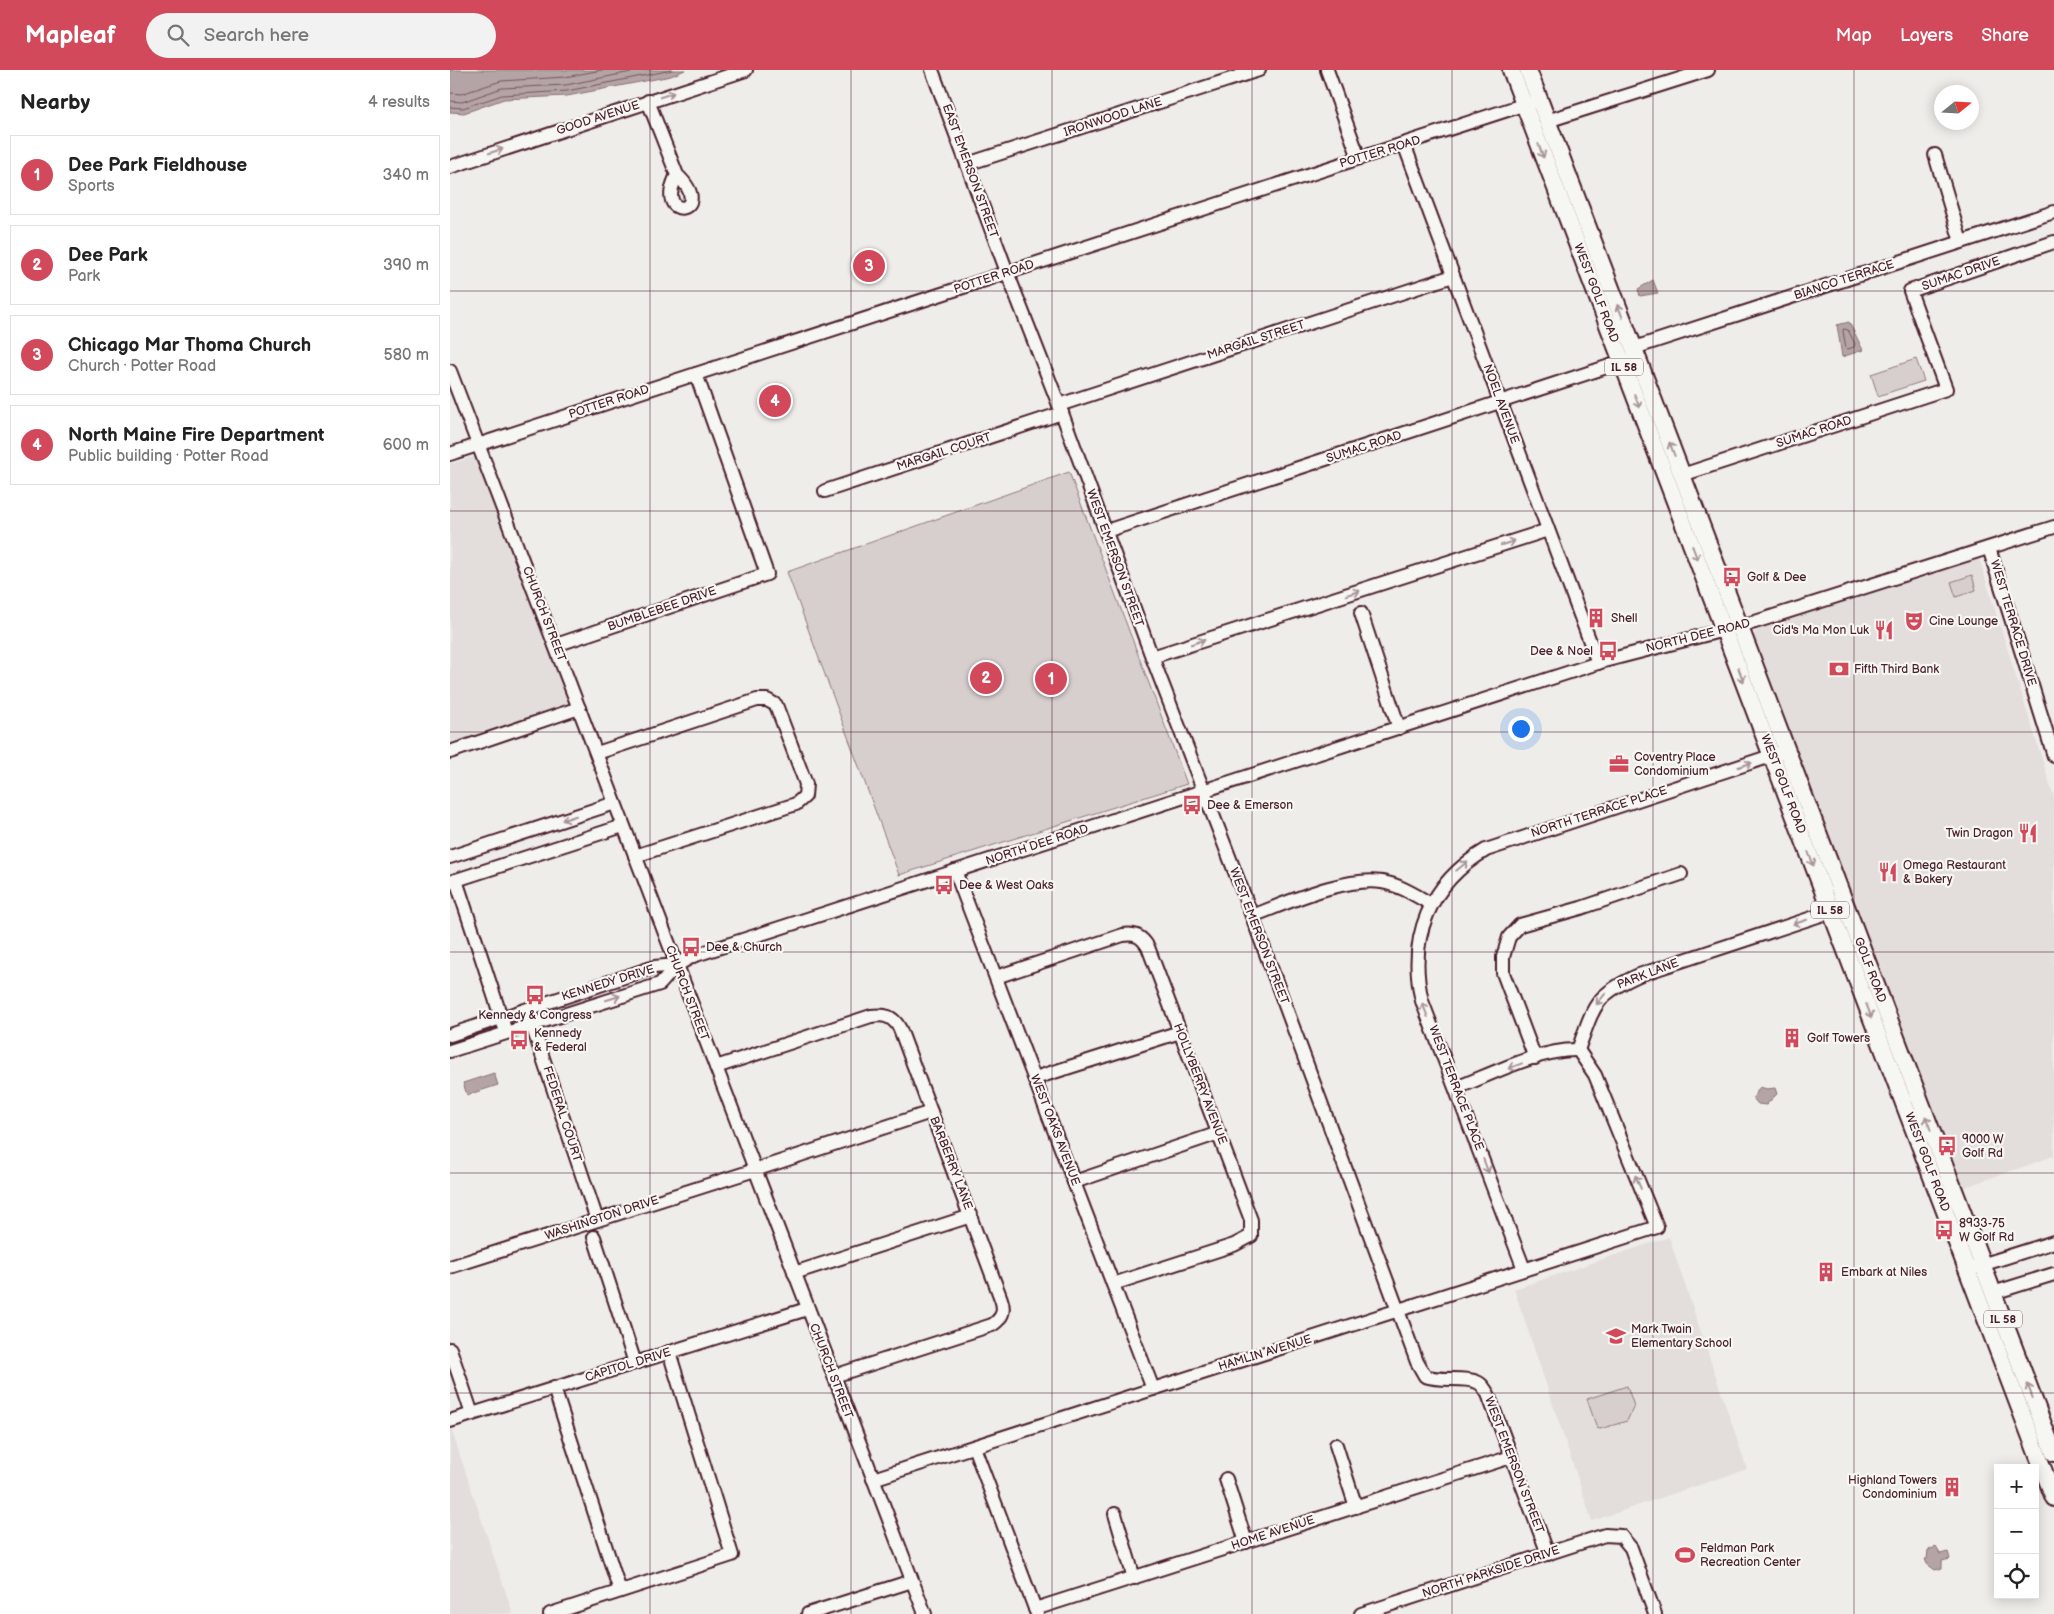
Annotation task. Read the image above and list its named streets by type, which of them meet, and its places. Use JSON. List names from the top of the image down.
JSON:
{
  "streets": {
    "main road": ["WEST GOLF ROAD", "IL 58", "GOLF ROAD"],
    "street": [
      "IRONWOOD LANE",
      "GOOD AVENUE",
      "POTTER ROAD",
      "EAST EMERSON STREET",
      "SUMAC DRIVE",
      "BIANCO TERRACE",
      "MARGAIL STREET",
      "NOEL AVENUE",
      "SUMAC ROAD",
      "MARGAIL COURT",
      "WEST EMERSON STREET",
      "BUMBLEBEE DRIVE",
      "CHURCH STREET",
      "WEST TERRACE DRIVE",
      "NORTH DEE ROAD",
      "NORTH TERRACE PLACE",
      "PARK LANE",
      "KENNEDY DRIVE",
      "HOLLYBERRY AVENUE",
      "WEST TERRACE PLACE",
      "FEDERAL COURT",
      "WEST OAKS AVENUE",
      "BARBERRY LANE",
      "WASHINGTON DRIVE",
      "HAMLIN AVENUE",
      "CAPITOL DRIVE",
      "HOME AVENUE",
      "NORTH PARKSIDE DRIVE"
    ]
  },
  "crossings": [
    ["IRONWOOD LANE", "EAST EMERSON STREET"],
    ["POTTER ROAD", "EAST EMERSON STREET"],
    ["POTTER ROAD", "WEST GOLF ROAD"],
    ["POTTER ROAD", "NOEL AVENUE"],
    ["POTTER ROAD", "WEST EMERSON STREET"],
    ["POTTER ROAD", "BUMBLEBEE DRIVE"],
    ["POTTER ROAD", "CHURCH STREET"],
    ["EAST EMERSON STREET", "WEST EMERSON STREET"],
    ["SUMAC DRIVE", "SUMAC ROAD"],
    ["BIANCO TERRACE", "WEST GOLF ROAD"],
    ["BIANCO TERRACE", "SUMAC ROAD"],
    ["WEST GOLF ROAD", "SUMAC ROAD"],
    ["WEST GOLF ROAD", "NORTH DEE ROAD"],
    ["WEST GOLF ROAD", "NORTH TERRACE PLACE"],
    ["WEST GOLF ROAD", "GOLF ROAD"],
    ["WEST GOLF ROAD", "PARK LANE"],
    ["MARGAIL STREET", "NOEL AVENUE"],
    ["MARGAIL STREET", "MARGAIL COURT"],
    ["MARGAIL STREET", "WEST EMERSON STREET"],
    ["NOEL AVENUE", "SUMAC ROAD"],
    ["NOEL AVENUE", "NORTH DEE ROAD"],
    ["SUMAC ROAD", "WEST EMERSON STREET"],
    ["MARGAIL COURT", "WEST EMERSON STREET"],
    ["WEST EMERSON STREET", "NORTH DEE ROAD"],
    ["WEST EMERSON STREET", "HAMLIN AVENUE"],
    ["WEST EMERSON STREET", "HOME AVENUE"],
    ["WEST EMERSON STREET", "NORTH PARKSIDE DRIVE"],
    ["BUMBLEBEE DRIVE", "CHURCH STREET"],
    ["CHURCH STREET", "NORTH DEE ROAD"],
    ["CHURCH STREET", "KENNEDY DRIVE"],
    ["CHURCH STREET", "BARBERRY LANE"],
    ["CHURCH STREET", "WASHINGTON DRIVE"],
    ["CHURCH STREET", "HAMLIN AVENUE"],
    ["CHURCH STREET", "CAPITOL DRIVE"],
    ["WEST TERRACE DRIVE", "NORTH DEE ROAD"],
    ["NORTH DEE ROAD", "KENNEDY DRIVE"],
    ["NORTH DEE ROAD", "WEST OAKS AVENUE"],
    ["NORTH TERRACE PLACE", "WEST TERRACE PLACE"],
    ["GOLF ROAD", "PARK LANE"],
    ["PARK LANE", "HAMLIN AVENUE"],
    ["KENNEDY DRIVE", "FEDERAL COURT"],
    ["HOLLYBERRY AVENUE", "WEST OAKS AVENUE"],
    ["WEST TERRACE PLACE", "HAMLIN AVENUE"],
    ["FEDERAL COURT", "WASHINGTON DRIVE"],
    ["WEST OAKS AVENUE", "HAMLIN AVENUE"],
    ["BARBERRY LANE", "WASHINGTON DRIVE"]
  ],
  "one_way": ["GOOD AVENUE", "NORTH TERRACE PLACE", "PARK LANE"],
  "places": {
    "bus stop": [
      "Golf & Dee",
      "Dee & Noel",
      "Dee & Emerson",
      "Dee & West Oaks",
      "Dee & Church",
      "Kennedy & Congress",
      "Kennedy & Federal",
      "9000 W Golf Rd",
      "8933-75 W Golf Rd"
    ],
    "building": [
      "Shell",
      "Golf Towers",
      "Embark at Niles",
      "Highland Towers Condominium"
    ],
    "theatre": ["Cine Lounge"],
    "restaurant": ["Cid's Ma Mon Luk", "Twin Dragon", "Omega Restaurant & Bakery"],
    "bank": ["Fifth Third Bank"],
    "office": ["Coventry Place Condominium"],
    "school or university": ["Mark Twain Elementary School"],
    "sports": ["Feldman Park Recreation Center"]
  },
  "north": "right",
  "page": {
    "header": "Mapleaf",
    "search": "Search here",
    "nav": ["Map", "Layers", "Share"],
    "heading": ["Nearby", "4 results"],
    "list": [
      {
        "mark": "1",
        "name": "Dee Park Fieldhouse",
        "note": "Sports",
        "value": "340 m"
      },
      {
        "mark": "2",
        "name": "Dee Park",
        "note": "Park",
        "value": "390 m"
      },
      {
        "mark": "3",
        "name": "Chicago Mar Thoma Church",
        "note": "Church · Potter Road",
        "value": "580 m"
      },
      {
        "mark": "4",
        "name": "North Maine Fire Department",
        "note": "Public building · Potter Road",
        "value": "600 m"
      }
    ],
    "pins": [
      "3",
      "4",
      "2",
      "1"
    ],
    "map_buttons": ["+", "−"]
  }
}
